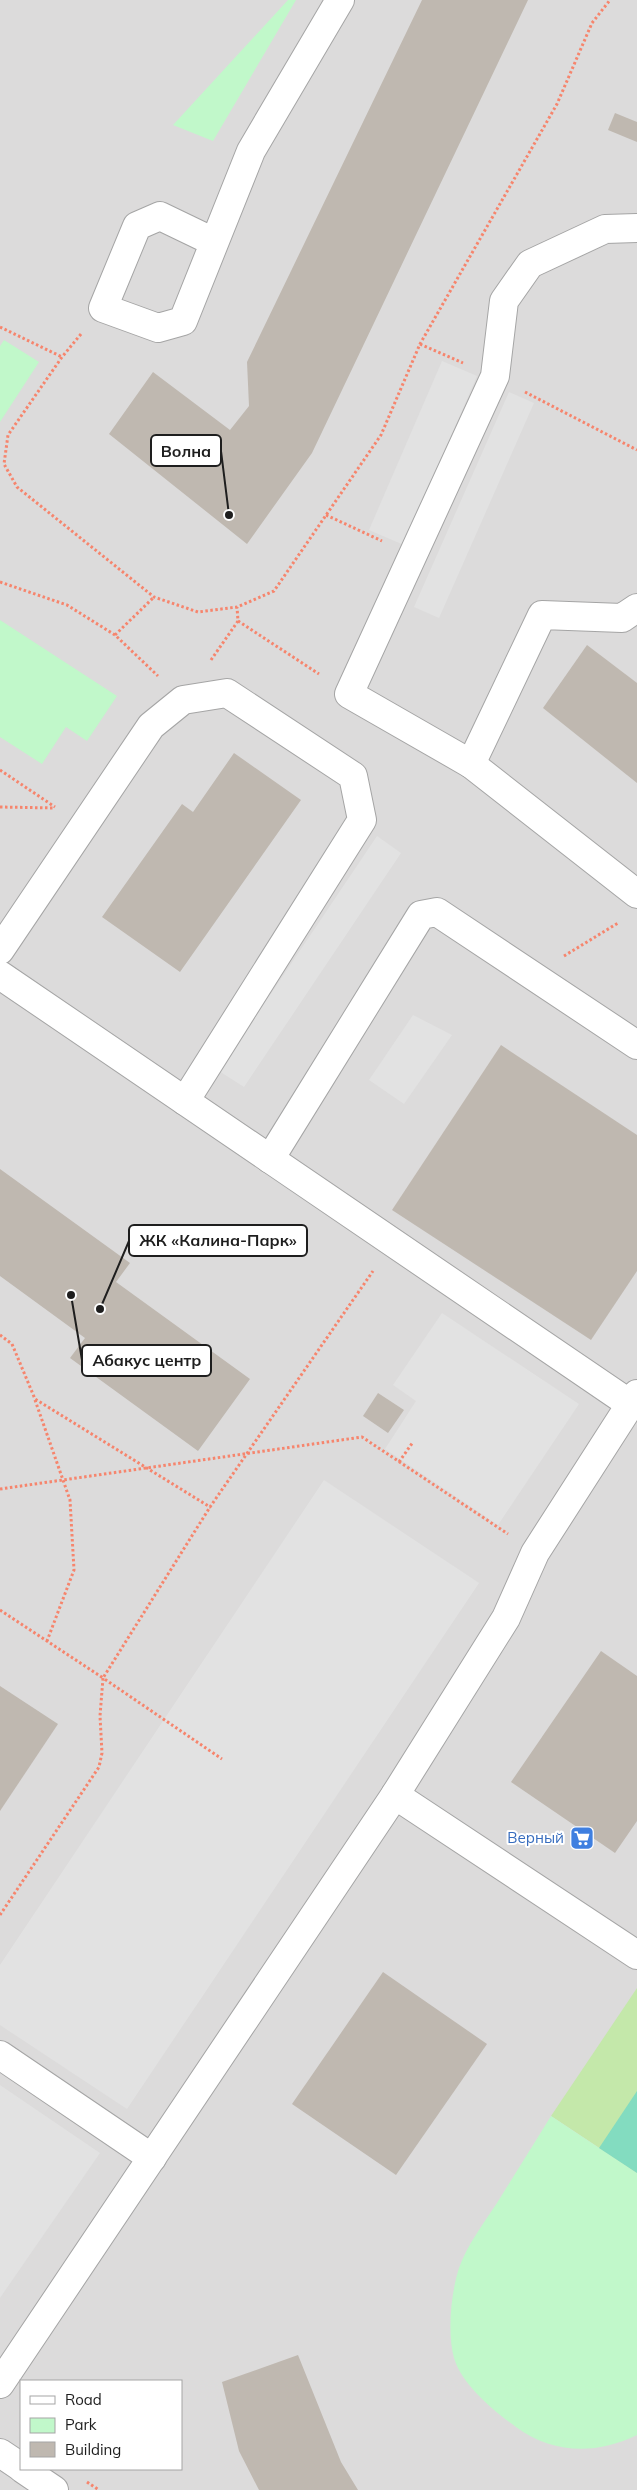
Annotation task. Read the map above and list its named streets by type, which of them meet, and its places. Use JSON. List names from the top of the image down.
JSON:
{
  "places": {
    "other": ["Волна", "Абакус центр", "ЖК «Калина-Парк»"],
    "supermarket": ["Верный"]
  },
  "legend": ["Road", "Park", "Building"]
}
